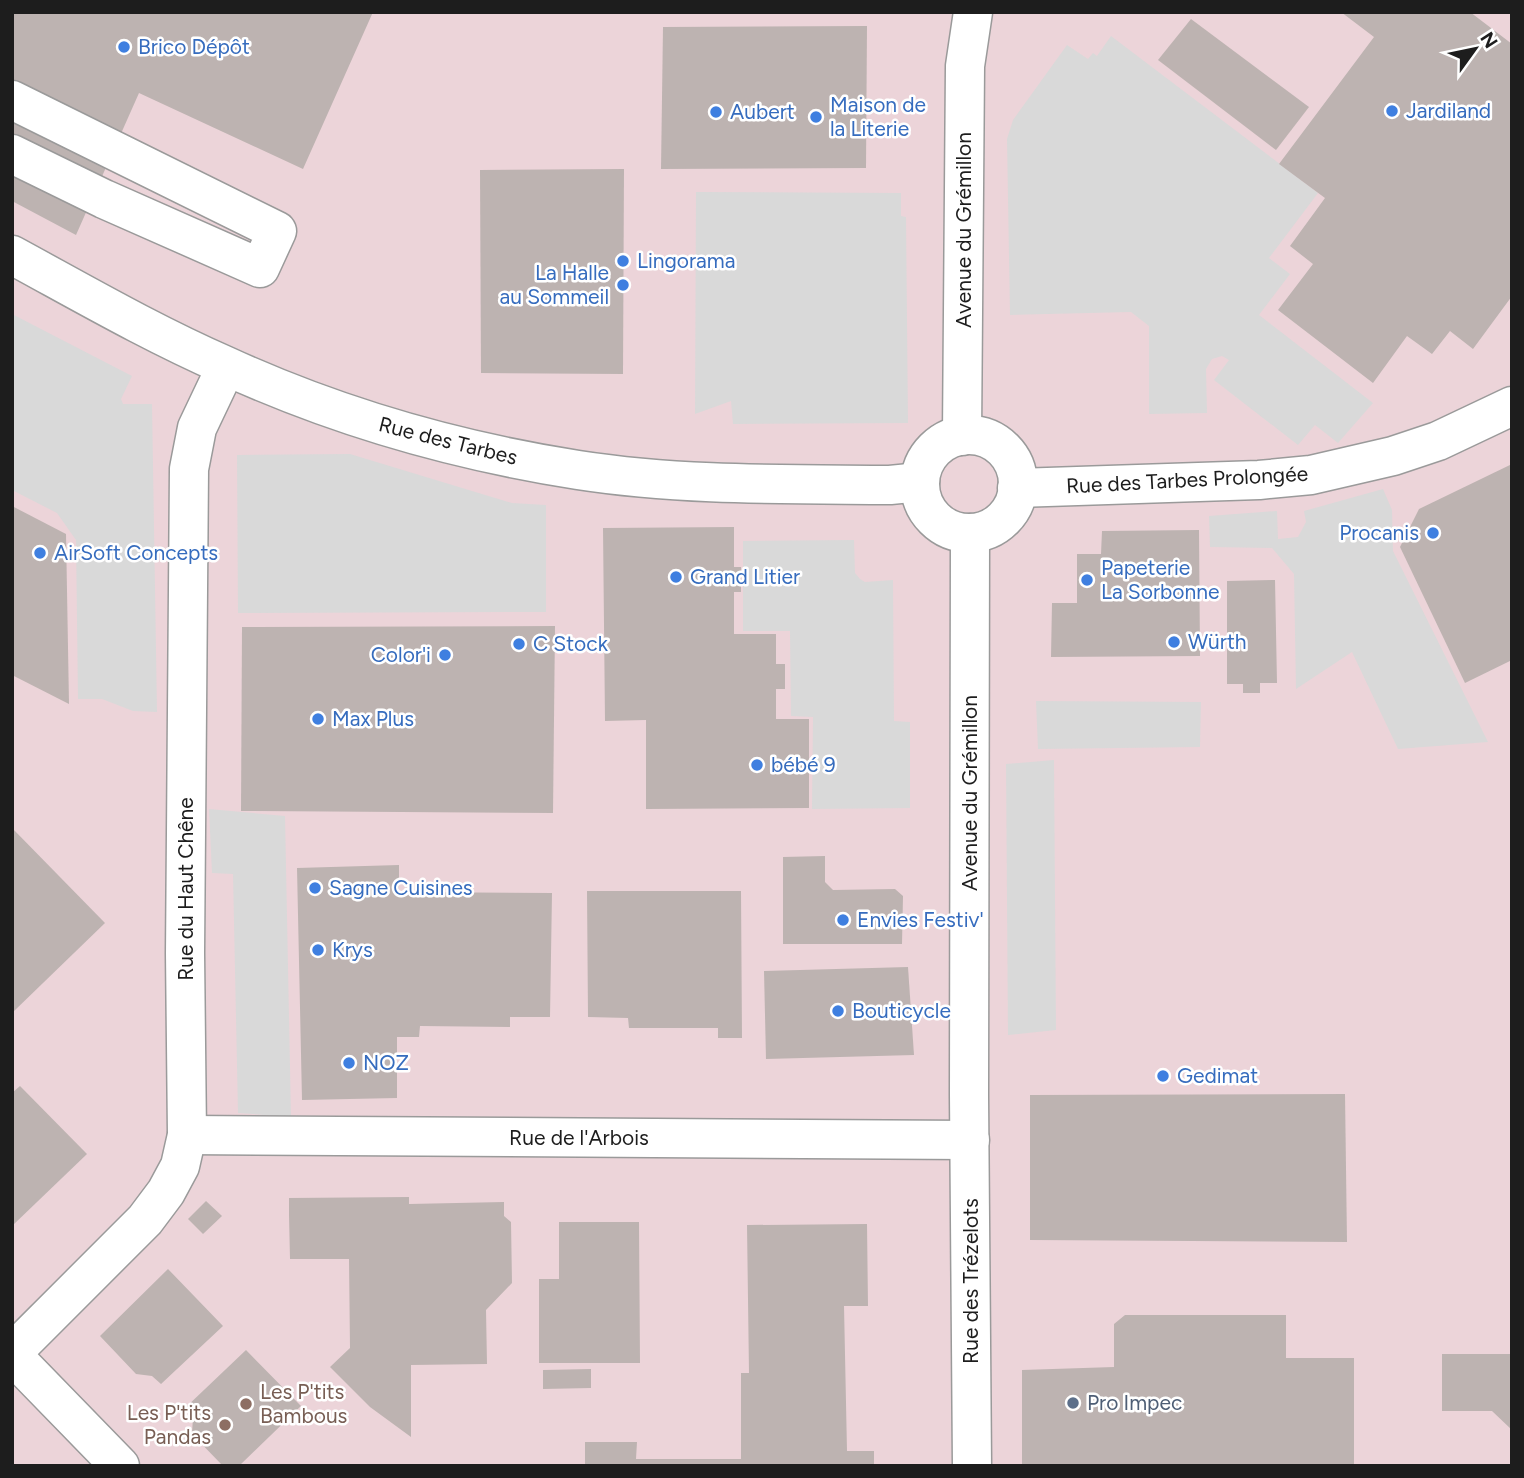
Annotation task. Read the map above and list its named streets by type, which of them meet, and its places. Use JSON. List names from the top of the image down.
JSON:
{
  "streets": {
    "street": [
      "Avenue du Grémillon",
      "Rue des Tarbes",
      "Rue des Tarbes Prolongée",
      "Rue du Haut Chêne",
      "Rue de l'Arbois",
      "Rue des Trézelots"
    ]
  },
  "crossings": [
    ["Avenue du Grémillon", "Rue des Tarbes"],
    ["Avenue du Grémillon", "Rue des Tarbes Prolongée"],
    ["Avenue du Grémillon", "Rue des Trézelots"],
    ["Rue des Tarbes", "Rue des Tarbes Prolongée"],
    ["Rue des Tarbes", "Rue du Haut Chêne"],
    ["Rue du Haut Chêne", "Rue de l'Arbois"],
    ["Rue de l'Arbois", "Rue des Trézelots"]
  ],
  "places": [
    "Brico Dépôt",
    "Jardiland",
    "Aubert",
    "Maison de la Literie",
    "Lingorama",
    "La Halle au Sommeil",
    "Procanis",
    "AirSoft Concepts",
    "Grand Litier",
    "Papeterie La Sorbonne",
    "Würth",
    "C Stock",
    "Color'i",
    "Max Plus",
    "bébé 9",
    "Sagne Cuisines",
    "Envies Festiv'",
    "Krys",
    "Bouticycle",
    "NOZ",
    "Gedimat",
    "Pro Impec",
    "Les P'tits Bambous",
    "Les P'tits Pandas"
  ],
  "north": "top right"
}
